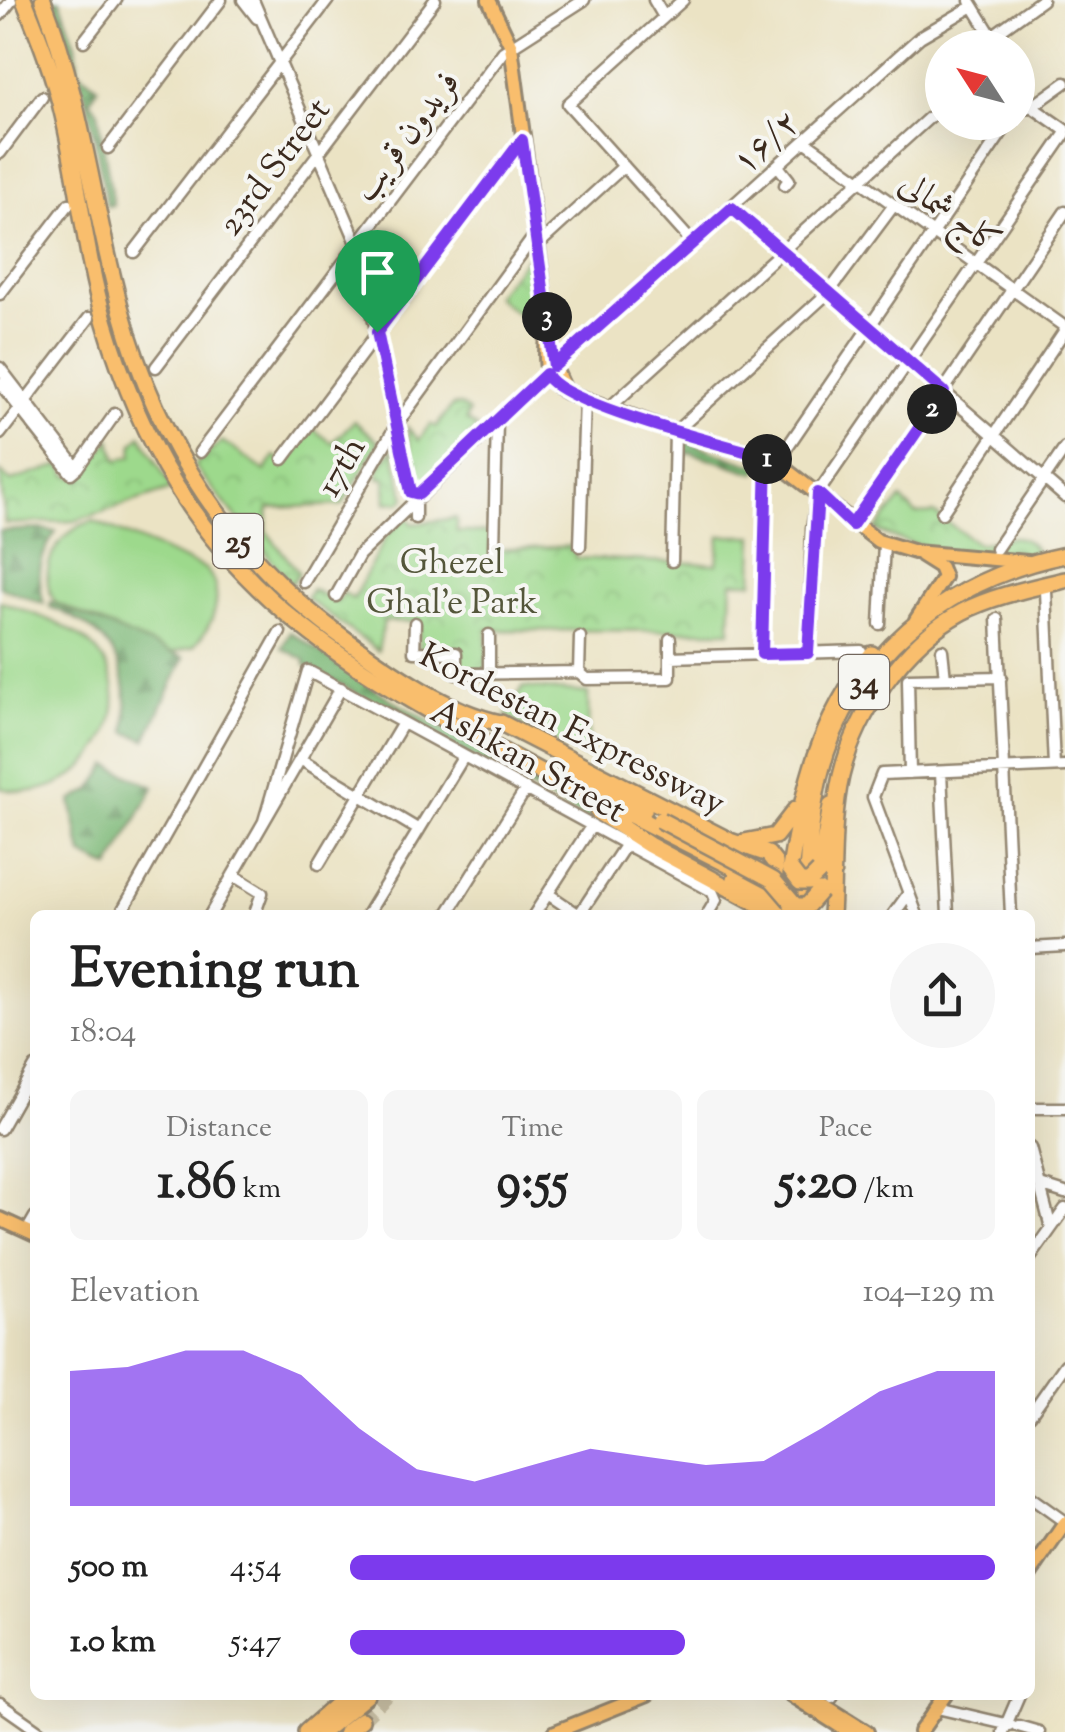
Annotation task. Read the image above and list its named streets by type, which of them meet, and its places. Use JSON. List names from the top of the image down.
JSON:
{
  "streets": {
    "highway": ["25", "34", "Kordestan Expressway"],
    "street": [
      "فریدون قریب",
      "۱۶/۲",
      "23rd Street",
      "کاج شمالی",
      "17th",
      "Ashkan Street"
    ]
  },
  "crossings": [
    ["۱۶/۲", "کاج شمالی"],
    ["25", "Kordestan Expressway"]
  ],
  "parks": ["Ghezel Ghal'e Park"],
  "north": "top left",
  "page": {
    "pins": ["3", "2", "1"],
    "heading": ["Evening run", "18:04"],
    "stats": [
      ["Distance", "1.86 km"],
      ["Time", "9:55"],
      ["Pace", "5:20 /km"]
    ],
    "chart": ["Elevation", "104–129 m"],
    "list": [
      {
        "name": "500 m",
        "note": "4:54"
      },
      {
        "name": "1.0 km",
        "note": "5:47"
      }
    ]
  }
}
